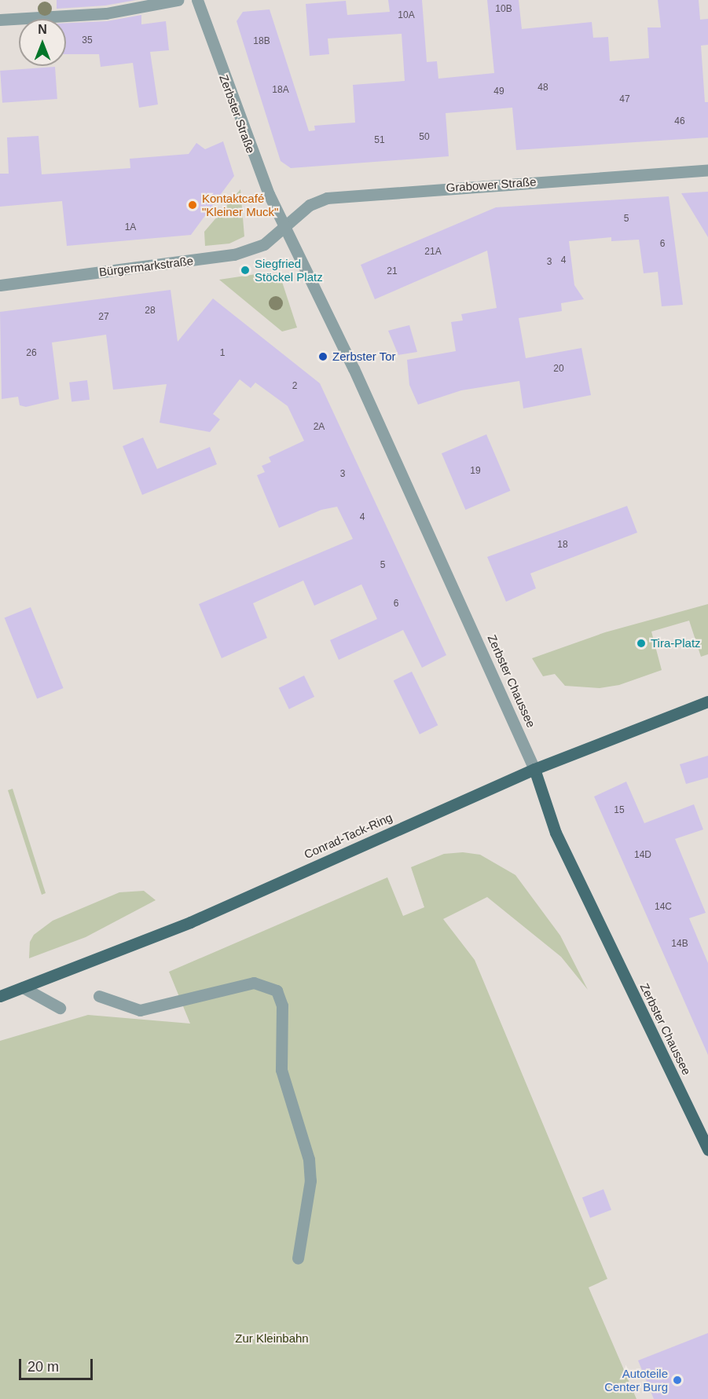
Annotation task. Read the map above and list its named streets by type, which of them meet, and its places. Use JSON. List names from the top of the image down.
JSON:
{
  "streets": {
    "main road": ["Zerbster Chaussee", "Conrad-Tack-Ring"],
    "street": ["Zerbster Straße", "Grabower Straße", "Bürgermarkstraße"]
  },
  "crossings": [
    ["Zerbster Straße", "Grabower Straße"],
    ["Zerbster Straße", "Bürgermarkstraße"],
    ["Zerbster Straße", "Zerbster Chaussee"],
    ["Grabower Straße", "Bürgermarkstraße"],
    ["Grabower Straße", "Zerbster Chaussee"],
    ["Bürgermarkstraße", "Zerbster Chaussee"],
    ["Zerbster Chaussee", "Conrad-Tack-Ring"]
  ],
  "parks": ["Zur Kleinbahn"],
  "places": [
    "Kontaktcafé \"Kleiner Muck\"",
    "Siegfried Stöckel Platz",
    "Zerbster Tor",
    "Tira-Platz",
    "Autoteile Center Burg"
  ],
  "house_numbers": [
    "10B",
    "10A",
    "35",
    "18B",
    "48",
    "18A",
    "49",
    "47",
    "46",
    "50",
    "51",
    "5",
    "1A",
    "6",
    "21A",
    "4",
    "3",
    "21",
    "28",
    "27",
    "26",
    "1",
    "20",
    "2",
    "2A",
    "19",
    "3",
    "4",
    "18",
    "5",
    "6",
    "15",
    "14D",
    "14C",
    "14B"
  ],
  "scale_bar": "20 m",
  "north": "top"
}
